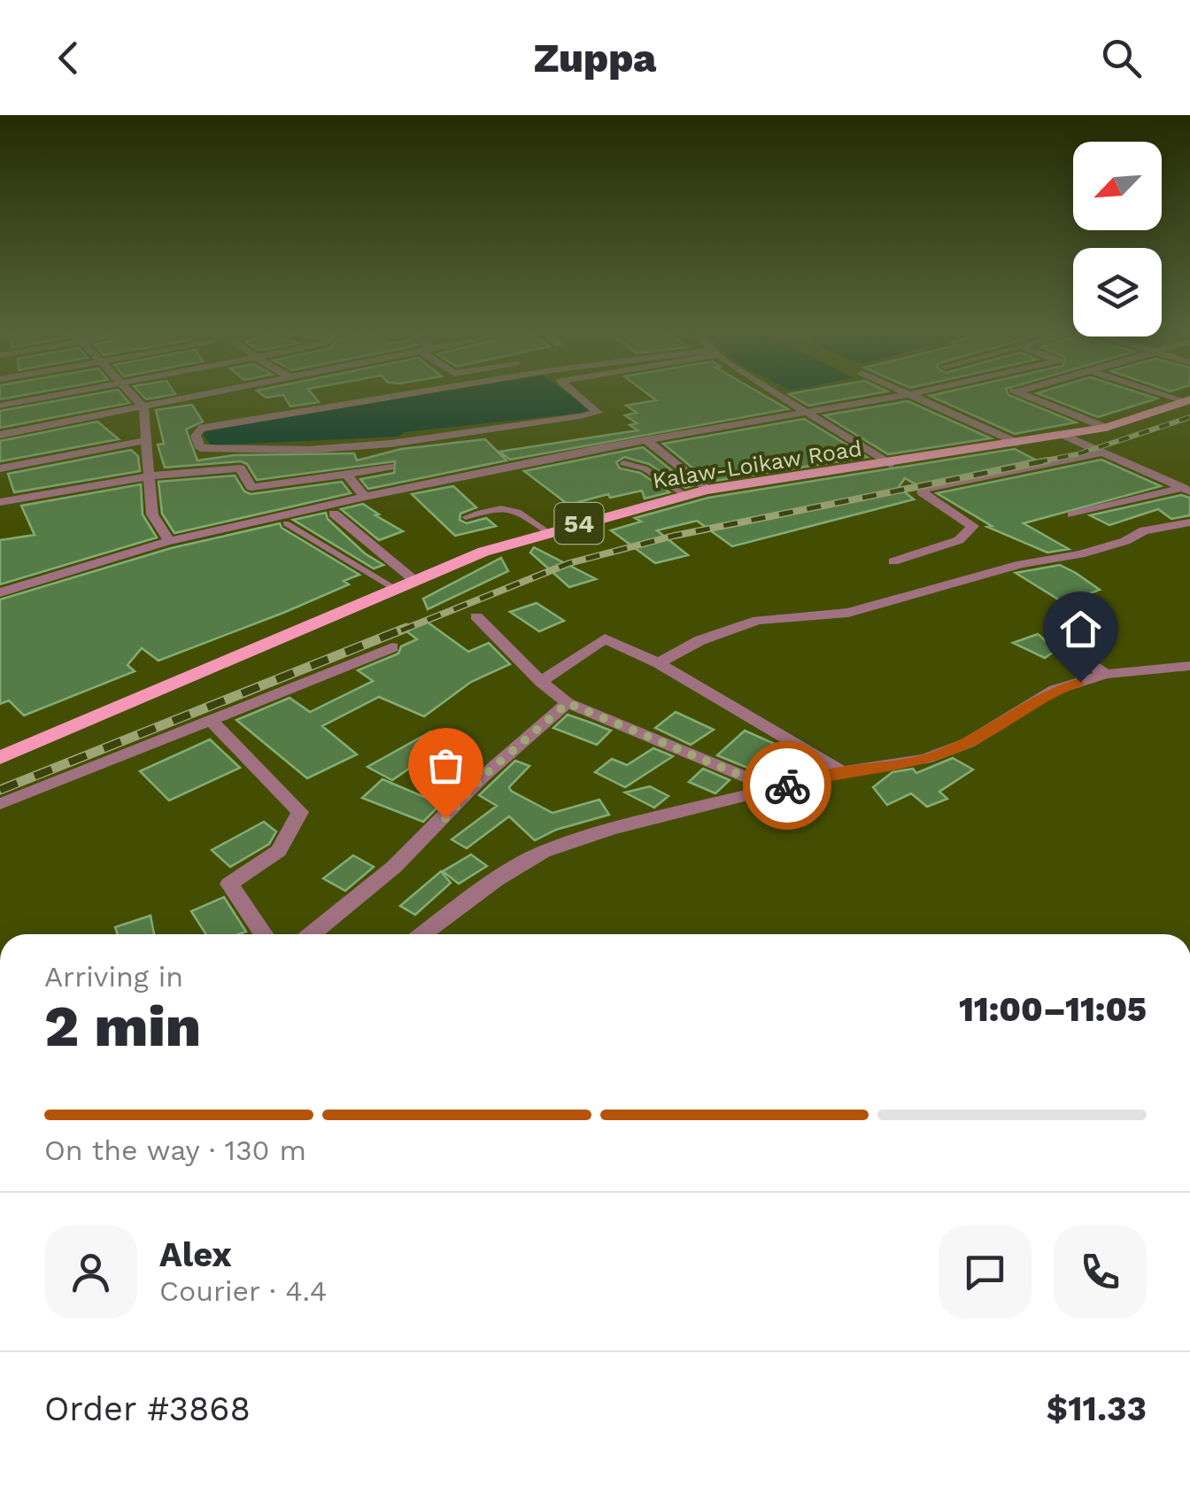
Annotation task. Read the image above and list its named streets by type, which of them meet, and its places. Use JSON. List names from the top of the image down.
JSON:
{
  "streets": {
    "main road": ["Kalaw-Loikaw Road", "54"]
  },
  "north": "bottom left",
  "page": {
    "header": "Zuppa",
    "heading": ["2 min", "Arriving in", "11:00–11:05"],
    "panel": [
      "Alex",
      "Courier · 4.4",
      "Order #3868",
      "$11.33"
    ],
    "bar": "On the way · 130 m"
  }
}
